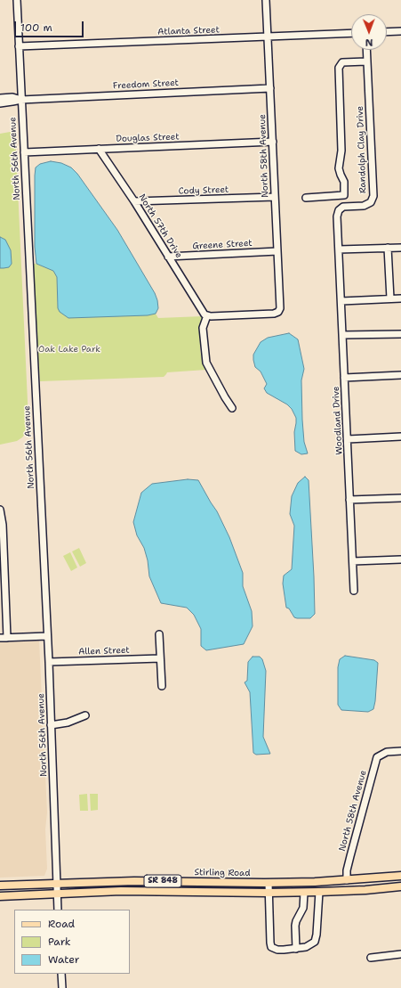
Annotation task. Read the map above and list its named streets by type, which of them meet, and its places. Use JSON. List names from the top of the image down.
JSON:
{
  "streets": {
    "main road": ["Stirling Road", "SR 848"],
    "street": [
      "Atlanta Street",
      "Freedom Street",
      "Douglas Street",
      "Randolph Clay Drive",
      "North 58th Avenue",
      "North 56th Avenue",
      "Cody Street",
      "North 57th Drive",
      "Greene Street",
      "Woodland Drive",
      "Allen Street"
    ]
  },
  "crossings": [
    ["Atlanta Street", "North 58th Avenue"],
    ["Atlanta Street", "North 56th Avenue"],
    ["Freedom Street", "North 58th Avenue"],
    ["Freedom Street", "North 56th Avenue"],
    ["Douglas Street", "North 58th Avenue"],
    ["Douglas Street", "North 56th Avenue"],
    ["Douglas Street", "North 57th Drive"],
    ["Randolph Clay Drive", "Woodland Drive"],
    ["North 58th Avenue", "Cody Street"],
    ["North 58th Avenue", "North 57th Drive"],
    ["North 58th Avenue", "Greene Street"],
    ["North 58th Avenue", "Stirling Road"],
    ["North 56th Avenue", "Allen Street"],
    ["North 56th Avenue", "Stirling Road"],
    ["North 56th Avenue", "SR 848"],
    ["Cody Street", "North 57th Drive"],
    ["North 57th Drive", "Greene Street"]
  ],
  "parks": ["Oak Lake Park"],
  "legend": ["Road", "Park", "Water"],
  "scale_bar": "100 m",
  "north": "bottom"
}
